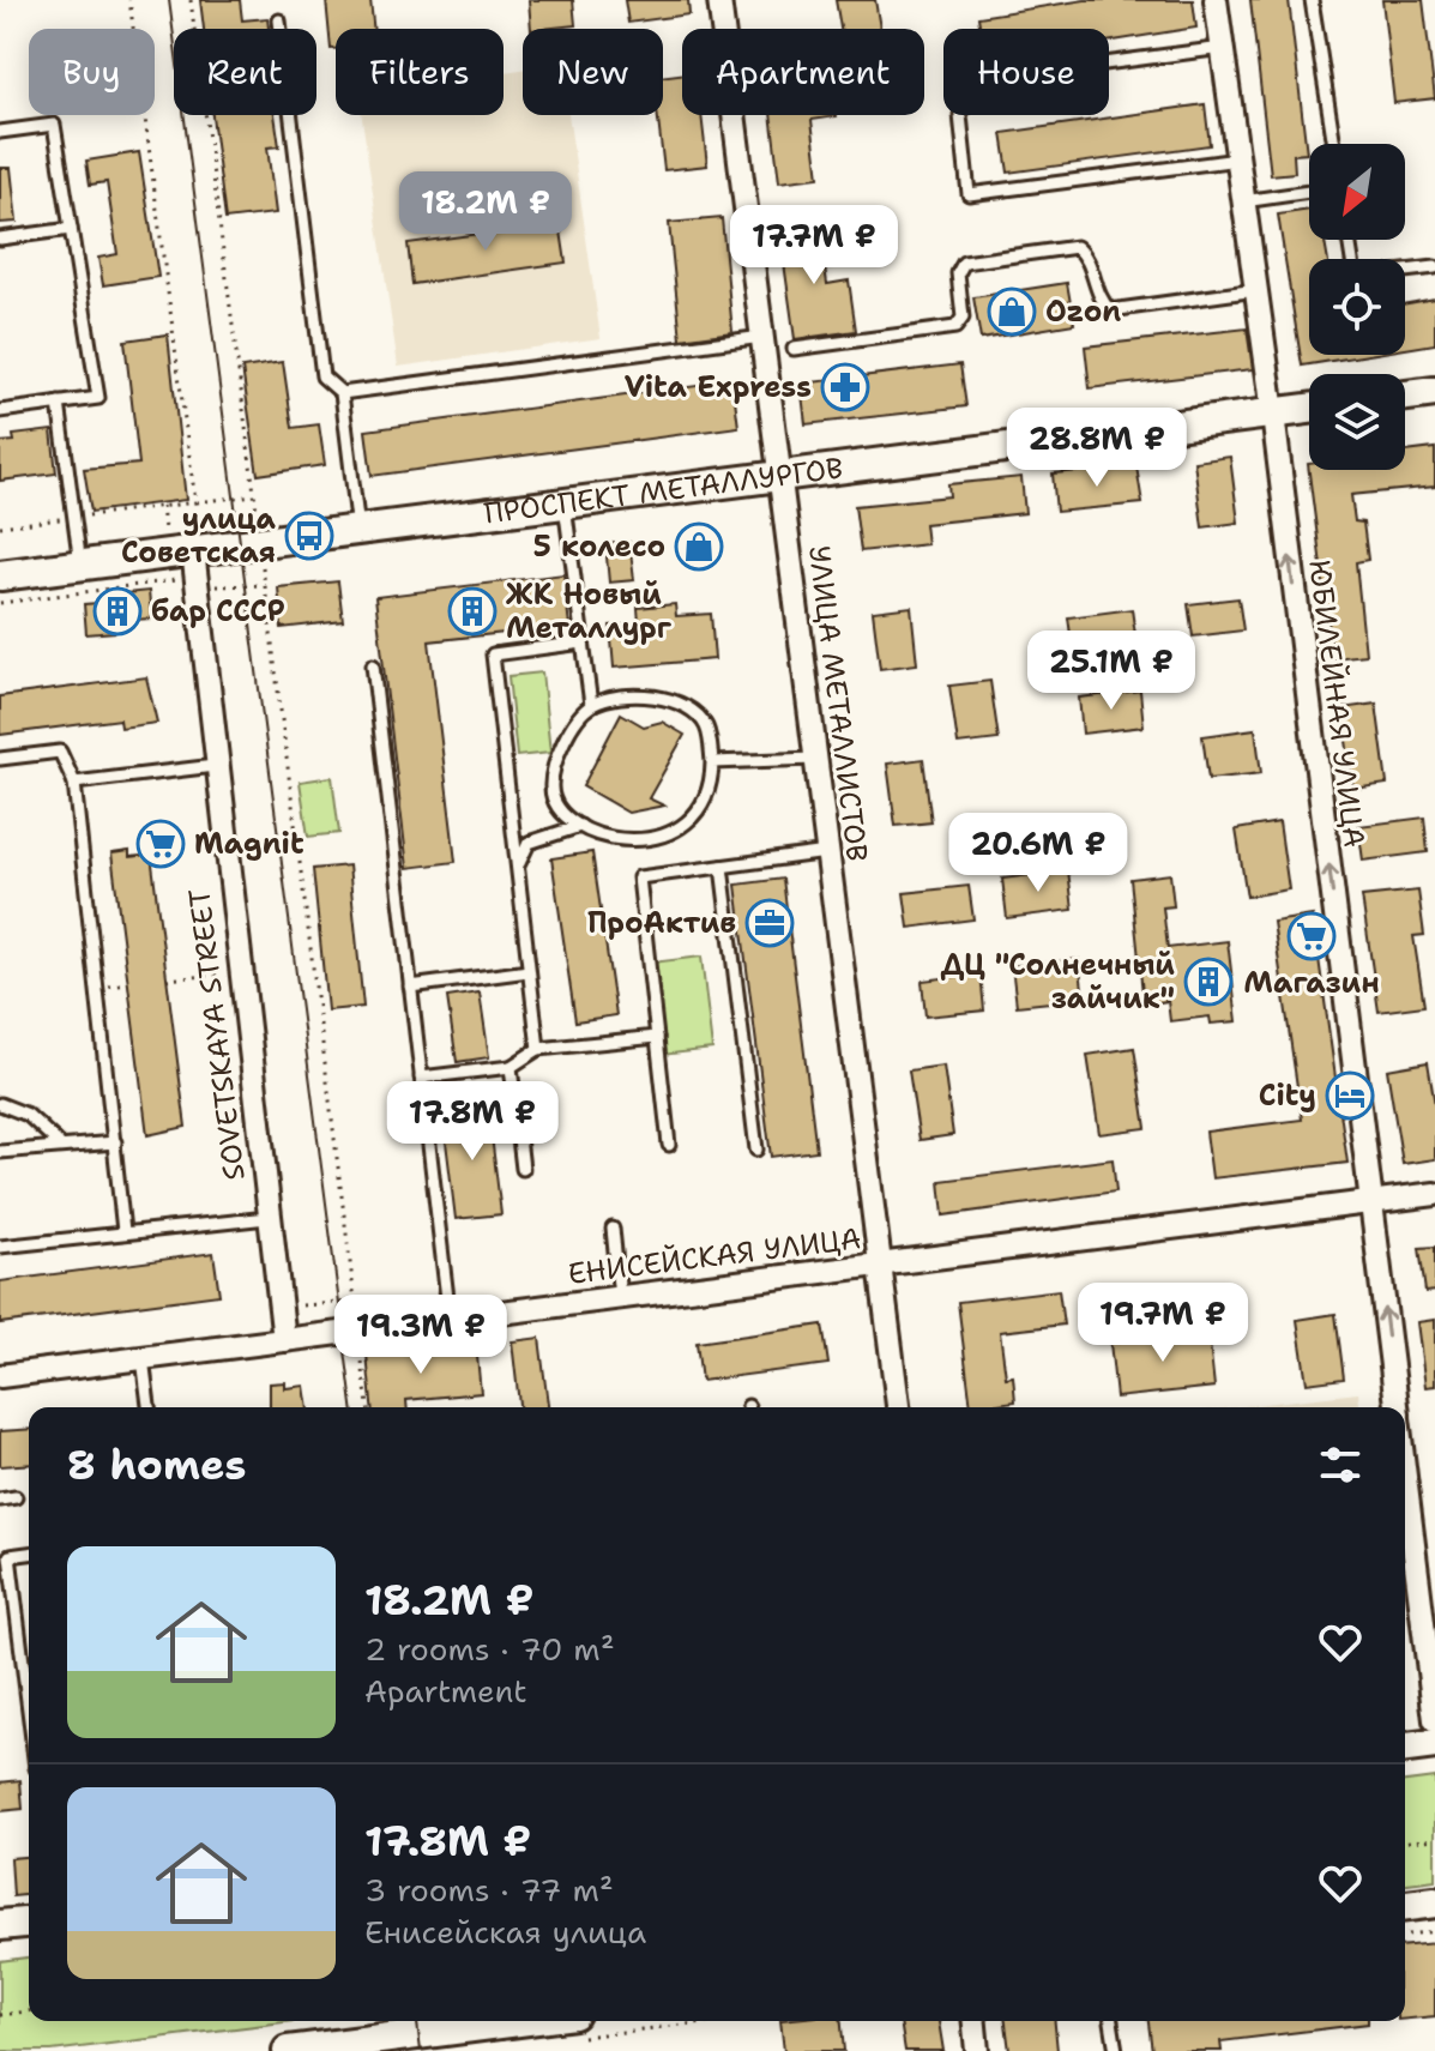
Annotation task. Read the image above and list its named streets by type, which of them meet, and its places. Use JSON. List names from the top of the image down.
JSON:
{
  "streets": {
    "street": [
      "ПРОСПЕКТ МЕТАЛЛУРГОВ",
      "УЛИЦА МЕТАЛЛИСТОВ",
      "ЮБИЛЕЙНАЯ УЛИЦА",
      "SOVETSKAYA STREET",
      "ЕНИСЕЙСКАЯ УЛИЦА"
    ]
  },
  "crossings": [
    ["ПРОСПЕКТ МЕТАЛЛУРГОВ", "УЛИЦА МЕТАЛЛИСТОВ"],
    ["ПРОСПЕКТ МЕТАЛЛУРГОВ", "ЮБИЛЕЙНАЯ УЛИЦА"],
    ["ПРОСПЕКТ МЕТАЛЛУРГОВ", "SOVETSKAYA STREET"],
    ["УЛИЦА МЕТАЛЛИСТОВ", "ЕНИСЕЙСКАЯ УЛИЦА"],
    ["ЮБИЛЕЙНАЯ УЛИЦА", "ЕНИСЕЙСКАЯ УЛИЦА"],
    ["SOVETSKAYA STREET", "ЕНИСЕЙСКАЯ УЛИЦА"]
  ],
  "one_way": ["ЮБИЛЕЙНАЯ УЛИЦА"],
  "places": {
    "shop": ["Ozon", "5 колесо"],
    "pharmacy": ["Vita Express"],
    "bus stop": ["улица Советская"],
    "building": ["бар СССР", "ЖК Новый Металлург", "ДЦ \"Солнечный зайчик\""],
    "supermarket": ["Magnit", "Магазин"],
    "office": ["ПроАктив"],
    "hotel": ["City"]
  },
  "north": "bottom left",
  "page": {
    "chip": [
      "Buy",
      "Rent",
      "Filters",
      "New",
      "Apartment",
      "House"
    ],
    "price": [
      "18.2M ₽",
      "17.7M ₽",
      "28.8M ₽",
      "25.1M ₽",
      "20.6M ₽",
      "17.8M ₽",
      "19.7M ₽",
      "19.3M ₽"
    ],
    "heading": "8 homes",
    "list": [
      {
        "name": "18.2M ₽",
        "note": "2 rooms · 70 m² · Apartment"
      },
      {
        "name": "17.8M ₽",
        "note": "3 rooms · 77 m² · Енисейская улица"
      }
    ]
  }
}
